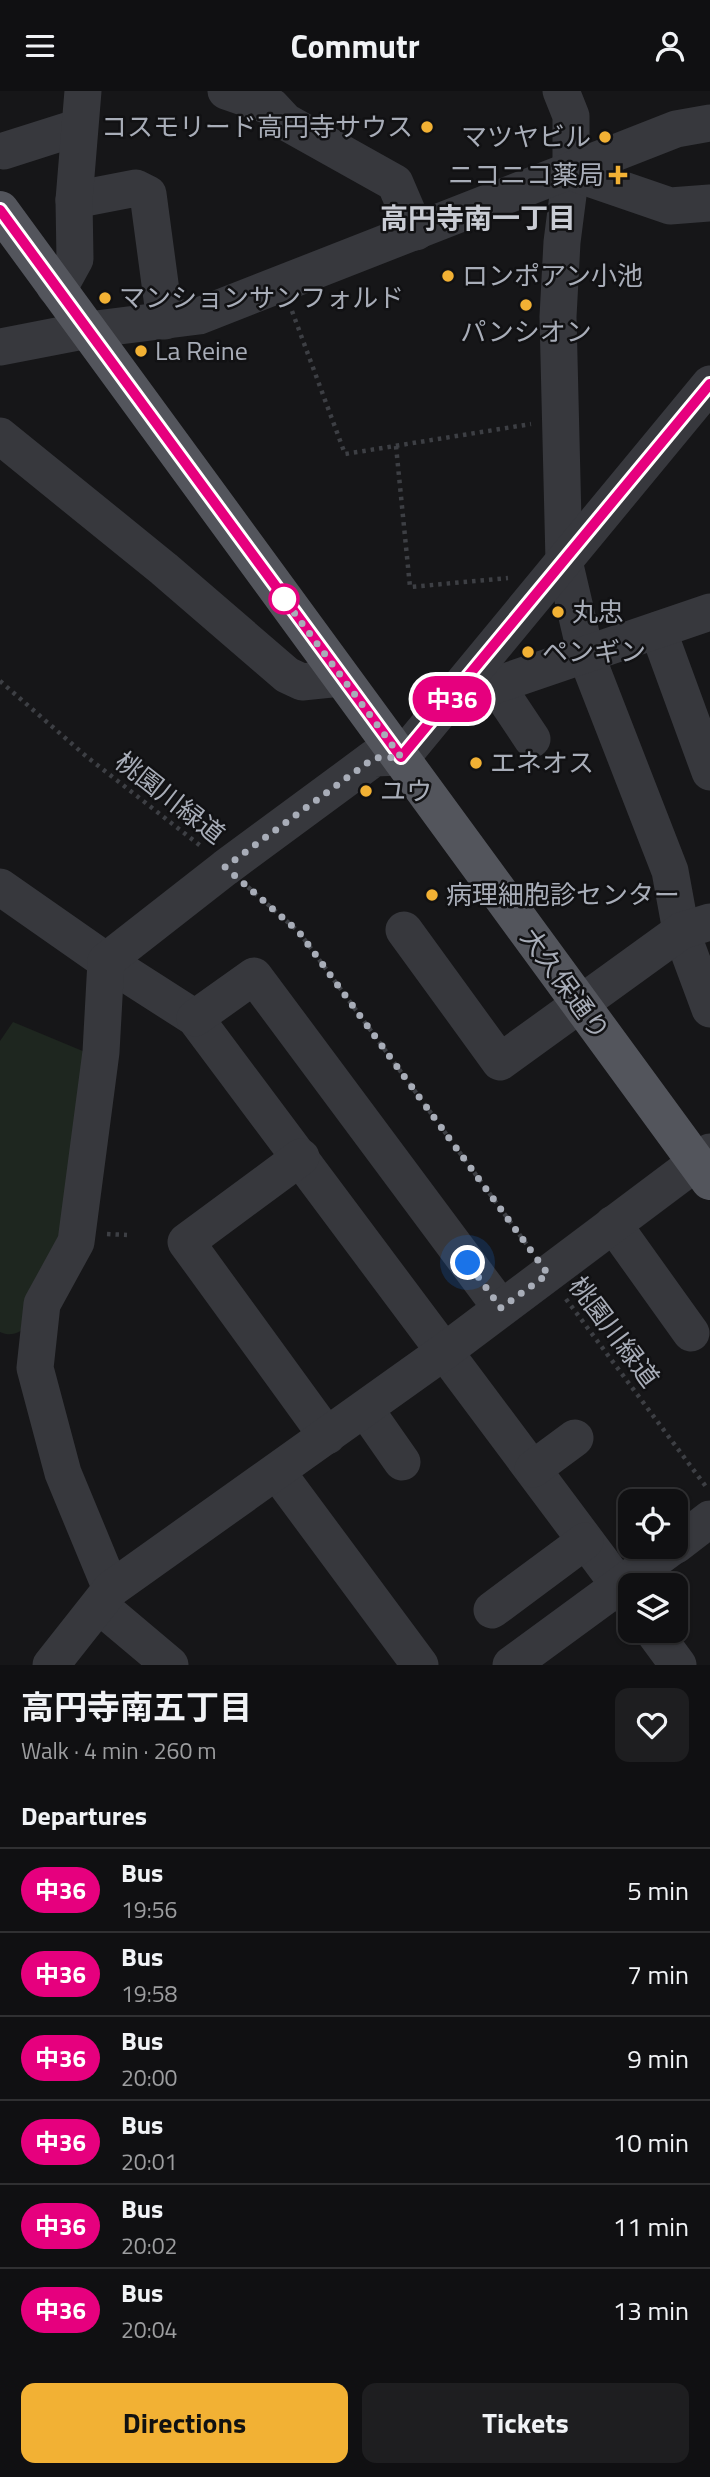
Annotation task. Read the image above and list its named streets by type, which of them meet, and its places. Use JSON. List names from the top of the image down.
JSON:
{
  "streets": {
    "main road": ["大久保通り"],
    "path": ["桃園川緑道"]
  },
  "districts": ["高円寺南一丁目"],
  "places": {
    "other": [
      "コスモリード高円寺サウス",
      "マツヤビル",
      "ロンポアン小池",
      "マンションサンフォルド",
      "パンシオン",
      "La Reine",
      "丸忠",
      "ペンギン",
      "エネオス",
      "ユウ",
      "病理細胞診センター"
    ],
    "health": ["ニコニコ薬局"]
  },
  "lines": ["bus line 中36"],
  "page": {
    "header": "Commutr",
    "on_map": "中36",
    "heading": [
      ["高円寺南五丁目", "Walk · 4 min · 260 m"],
      "Departures"
    ],
    "list": [
      {
        "mark": "中36",
        "name": "Bus",
        "note": "19:56",
        "value": "5 min"
      },
      {
        "mark": "中36",
        "name": "Bus",
        "note": "19:58",
        "value": "7 min"
      },
      {
        "mark": "中36",
        "name": "Bus",
        "note": "20:00",
        "value": "9 min"
      },
      {
        "mark": "中36",
        "name": "Bus",
        "note": "20:01",
        "value": "10 min"
      },
      {
        "mark": "中36",
        "name": "Bus",
        "note": "20:02",
        "value": "11 min"
      },
      {
        "mark": "中36",
        "name": "Bus",
        "note": "20:04",
        "value": "13 min"
      }
    ],
    "buttons": ["Directions", "Tickets"]
  }
}
